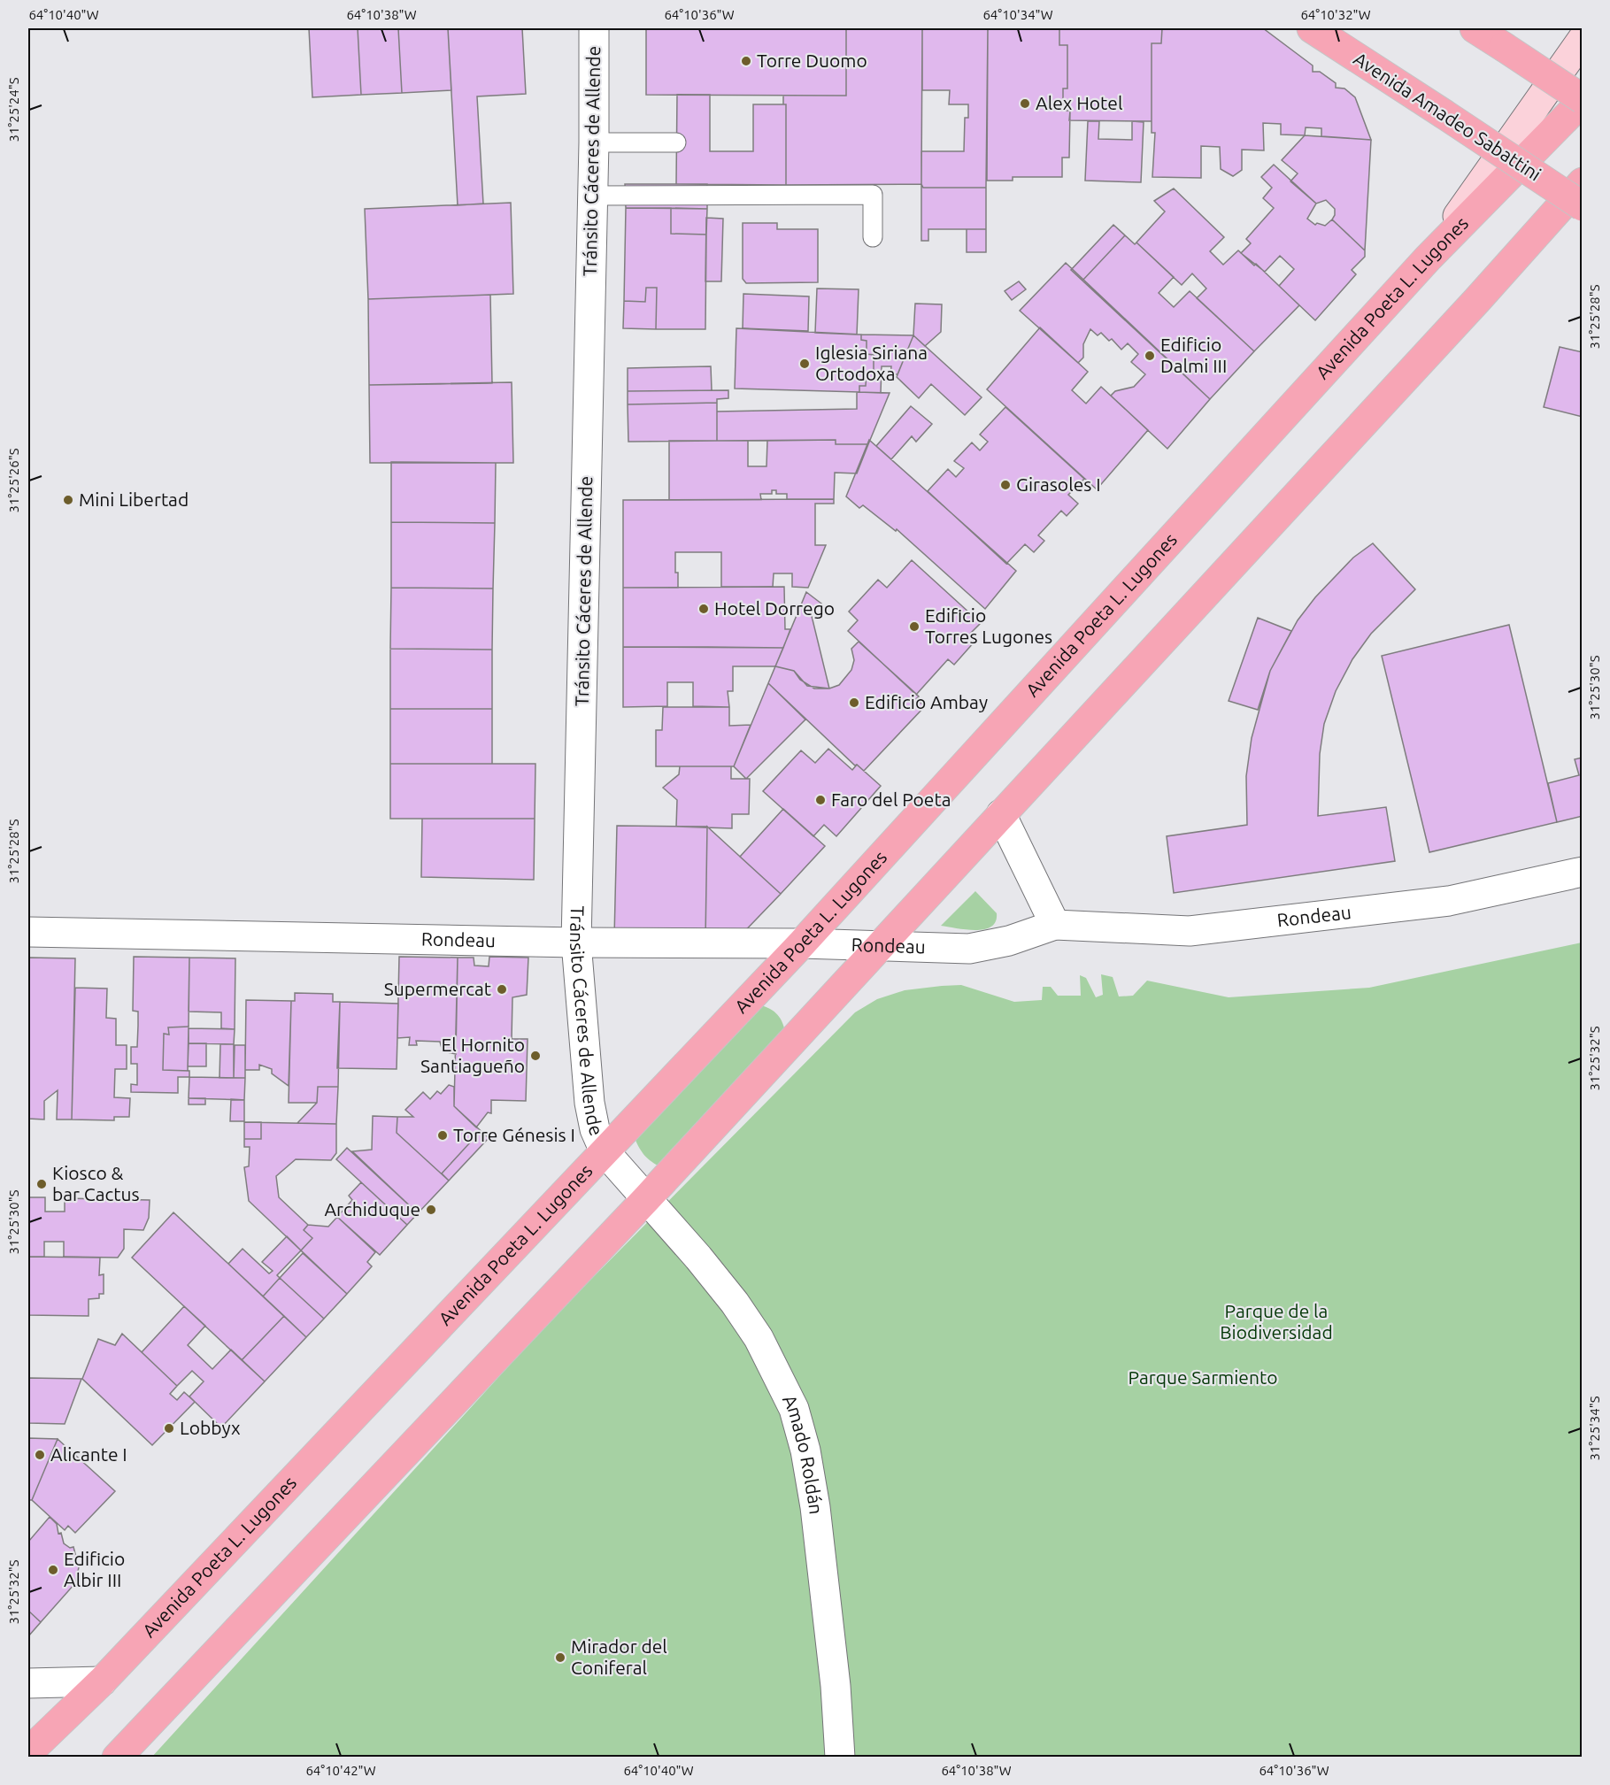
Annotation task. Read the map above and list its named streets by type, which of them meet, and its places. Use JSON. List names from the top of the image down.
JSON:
{
  "streets": {
    "main road": ["Avenida Amadeo Sabattini", "Avenida Poeta L. Lugones"],
    "street": ["Tránsito Cáceres de Allende", "Rondeau", "Amado Roldán"]
  },
  "crossings": [
    ["Tránsito Cáceres de Allende", "Avenida Poeta L. Lugones"],
    ["Tránsito Cáceres de Allende", "Rondeau"],
    ["Tránsito Cáceres de Allende", "Amado Roldán"],
    ["Avenida Poeta L. Lugones", "Rondeau"]
  ],
  "parks": ["Parque de la Biodiversidad", "Parque Sarmiento"],
  "places": [
    "Torre Duomo",
    "Alex Hotel",
    "Edificio Dalmi III",
    "Iglesia Siriana Ortodoxa",
    "Girasoles I",
    "Mini Libertad",
    "Hotel Dorrego",
    "Edificio Torres Lugones",
    "Edificio Ambay",
    "Faro del Poeta",
    "Supermercat",
    "El Hornito Santiagueño",
    "Torre Génesis I",
    "Kiosco & bar Cactus",
    "Archiduque",
    "Lobbyx",
    "Alicante I",
    "Edificio Albir III",
    "Mirador del Coniferal"
  ],
  "coordinates": [
    "64°10'40\"W",
    "64°10'38\"W",
    "64°10'36\"W",
    "64°10'34\"W",
    "64°10'32\"W",
    "31°25'24\"S",
    "31°25'28\"S",
    "31°25'26\"S",
    "31°25'30\"S",
    "31°25'32\"S",
    "31°25'34\"S",
    "64°10'42\"W"
  ]
}
